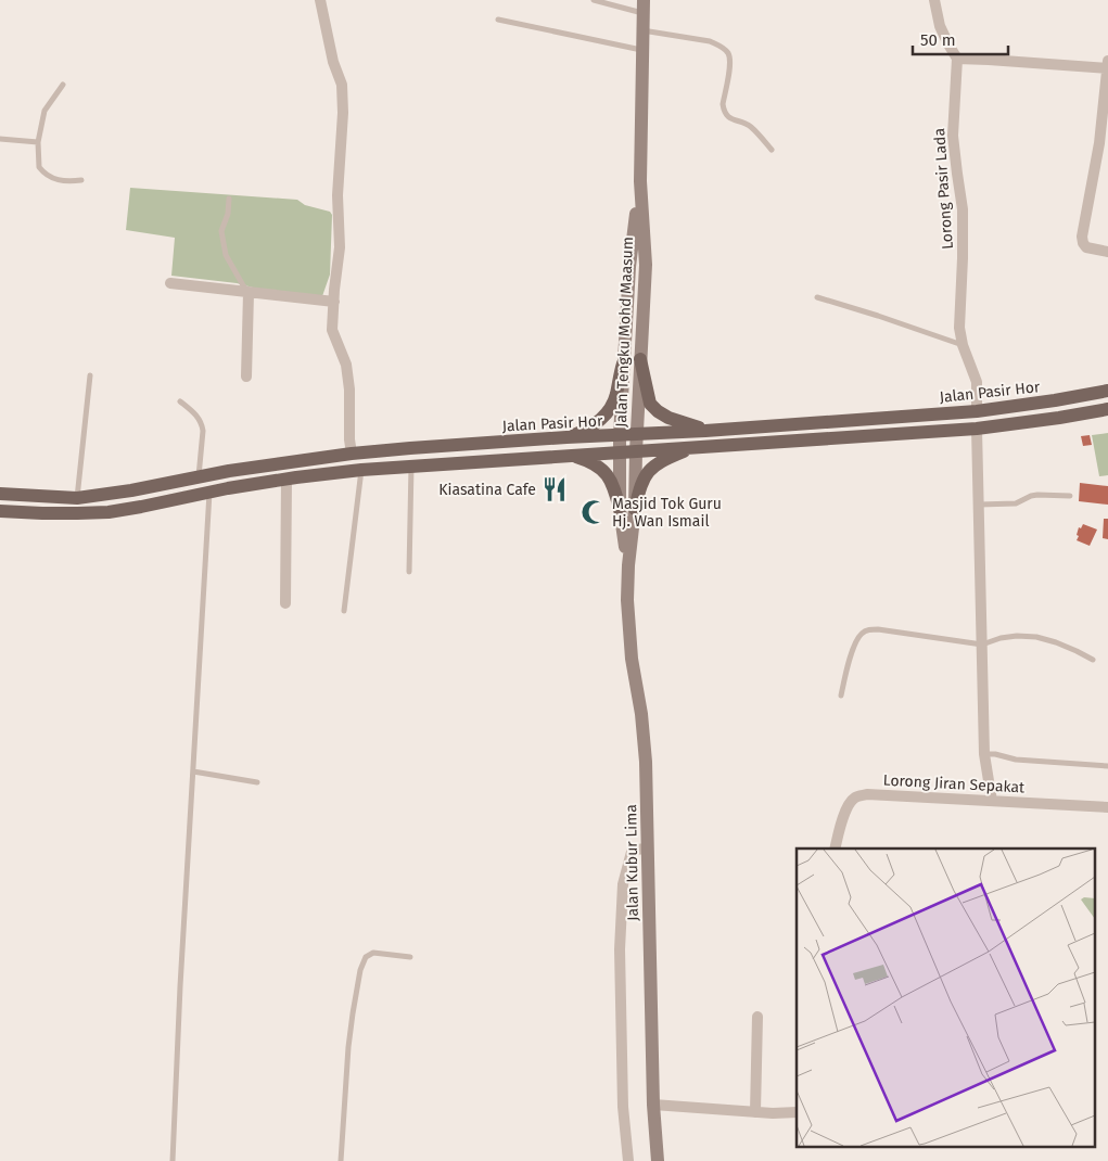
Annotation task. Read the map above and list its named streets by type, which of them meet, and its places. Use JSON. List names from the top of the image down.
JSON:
{
  "streets": {
    "main road": ["Jalan Tengku Mohd Maasum", "Jalan Pasir Hor", "Jalan Kubur Lima"],
    "street": ["Lorong Pasir Lada", "Lorong Jiran Sepakat"]
  },
  "crossings": [
    ["Lorong Pasir Lada", "Jalan Pasir Hor"],
    ["Jalan Tengku Mohd Maasum", "Jalan Pasir Hor"],
    ["Jalan Tengku Mohd Maasum", "Jalan Kubur Lima"]
  ],
  "places": {
    "restaurant": ["Kiasatina Cafe"],
    "mosque": ["Masjid Tok Guru Hj. Wan Ismail"]
  },
  "scale_bar": "50 m"
}
